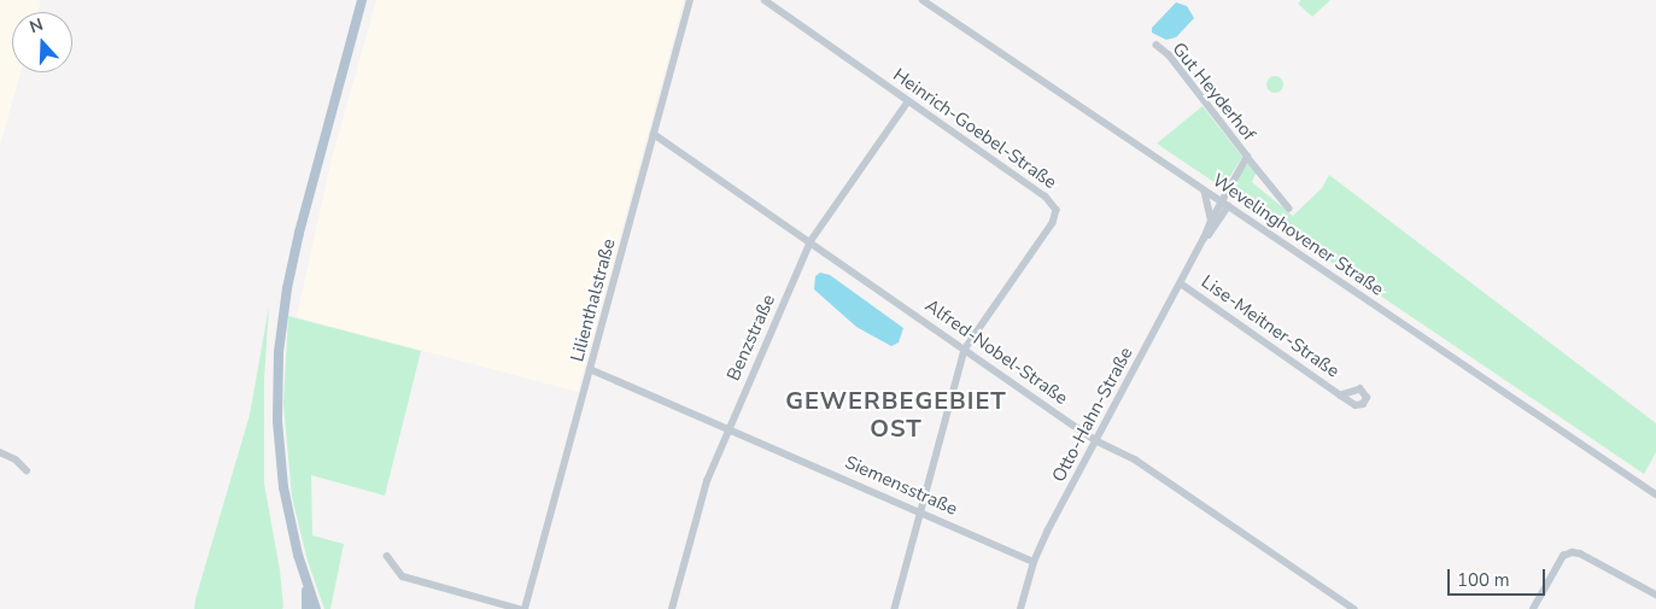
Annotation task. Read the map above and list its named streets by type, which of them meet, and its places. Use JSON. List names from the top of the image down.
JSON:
{
  "streets": {
    "street": [
      "Gut Heyderhof",
      "Heinrich-Goebel-Straße",
      "Wevelinghovener Straße",
      "Lilienthalstraße",
      "Lise-Meitner-Straße",
      "Benzstraße",
      "Alfred-Nobel-Straße",
      "Otto-Hahn-Straße",
      "Siemensstraße"
    ]
  },
  "crossings": [
    ["Gut Heyderhof", "Wevelinghovener Straße"],
    ["Gut Heyderhof", "Otto-Hahn-Straße"],
    ["Heinrich-Goebel-Straße", "Benzstraße"],
    ["Heinrich-Goebel-Straße", "Alfred-Nobel-Straße"],
    ["Wevelinghovener Straße", "Otto-Hahn-Straße"],
    ["Lilienthalstraße", "Alfred-Nobel-Straße"],
    ["Lilienthalstraße", "Siemensstraße"],
    ["Lise-Meitner-Straße", "Otto-Hahn-Straße"],
    ["Benzstraße", "Alfred-Nobel-Straße"],
    ["Benzstraße", "Siemensstraße"],
    ["Alfred-Nobel-Straße", "Otto-Hahn-Straße"],
    ["Otto-Hahn-Straße", "Siemensstraße"]
  ],
  "districts": ["GEWERBEGEBIET OST"],
  "scale_bar": "100 m",
  "north": "top"
}
